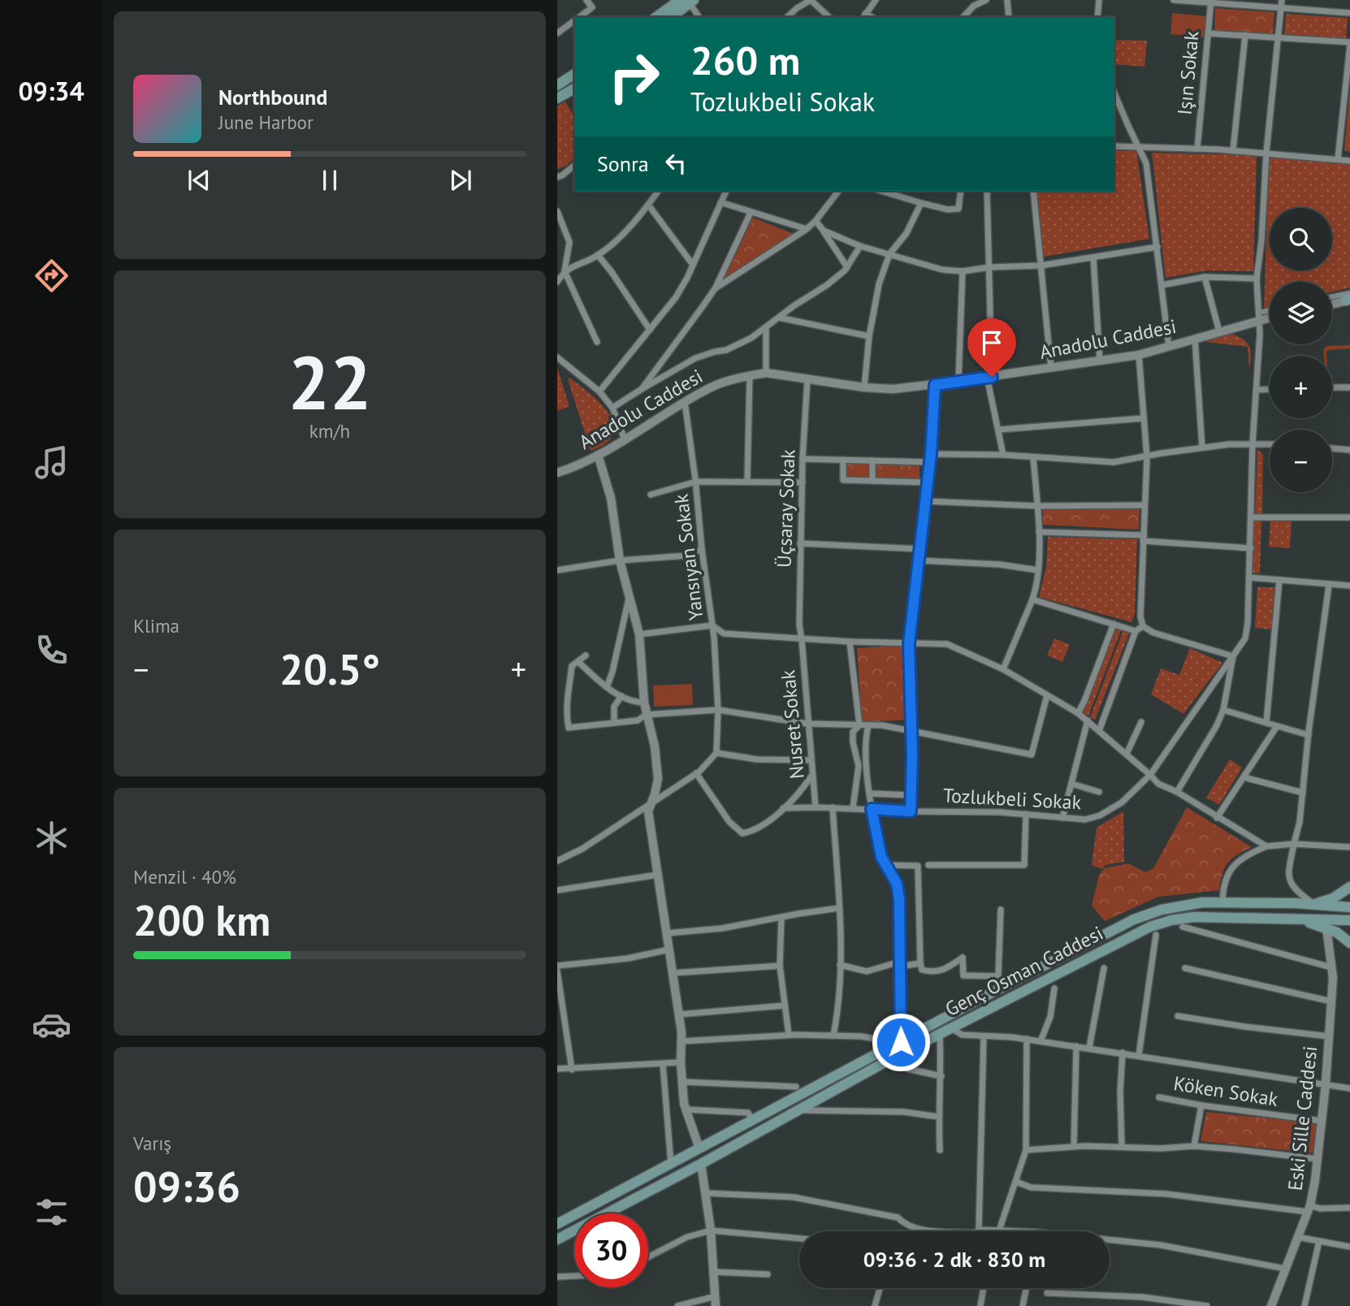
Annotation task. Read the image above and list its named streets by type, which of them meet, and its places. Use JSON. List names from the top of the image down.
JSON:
{
  "streets": {
    "main road": ["Genç Osman Caddesi"],
    "street": [
      "Işın Sokak",
      "Anadolu Caddesi",
      "Üçsaray Sokak",
      "Yansıyan Sokak",
      "Nusret Sokak",
      "Tozlukbeli Sokak",
      "Köken Sokak",
      "Eski Sille Caddesi"
    ]
  },
  "crossings": [
    ["Anadolu Caddesi", "Üçsaray Sokak"],
    ["Anadolu Caddesi", "Yansıyan Sokak"],
    ["Üçsaray Sokak", "Nusret Sokak"],
    ["Nusret Sokak", "Tozlukbeli Sokak"],
    ["Köken Sokak", "Eski Sille Caddesi"]
  ],
  "page": {
    "tabs": "09:34",
    "turn": ["260 m", "Tozlukbeli Sokak"],
    "song": ["Northbound", "June Harbor"],
    "then": "Sonra",
    "map_buttons": ["+", "−"],
    "tile": [
      ["22", "km/h"],
      "Klima",
      ["Menzil · 40%", "200 km"],
      ["Varış", "09:36"]
    ],
    "heat": ["−", "20.5°", "+"],
    "limit": "30",
    "trip": "09:36 · 2 dk · 830 m"
  }
}
